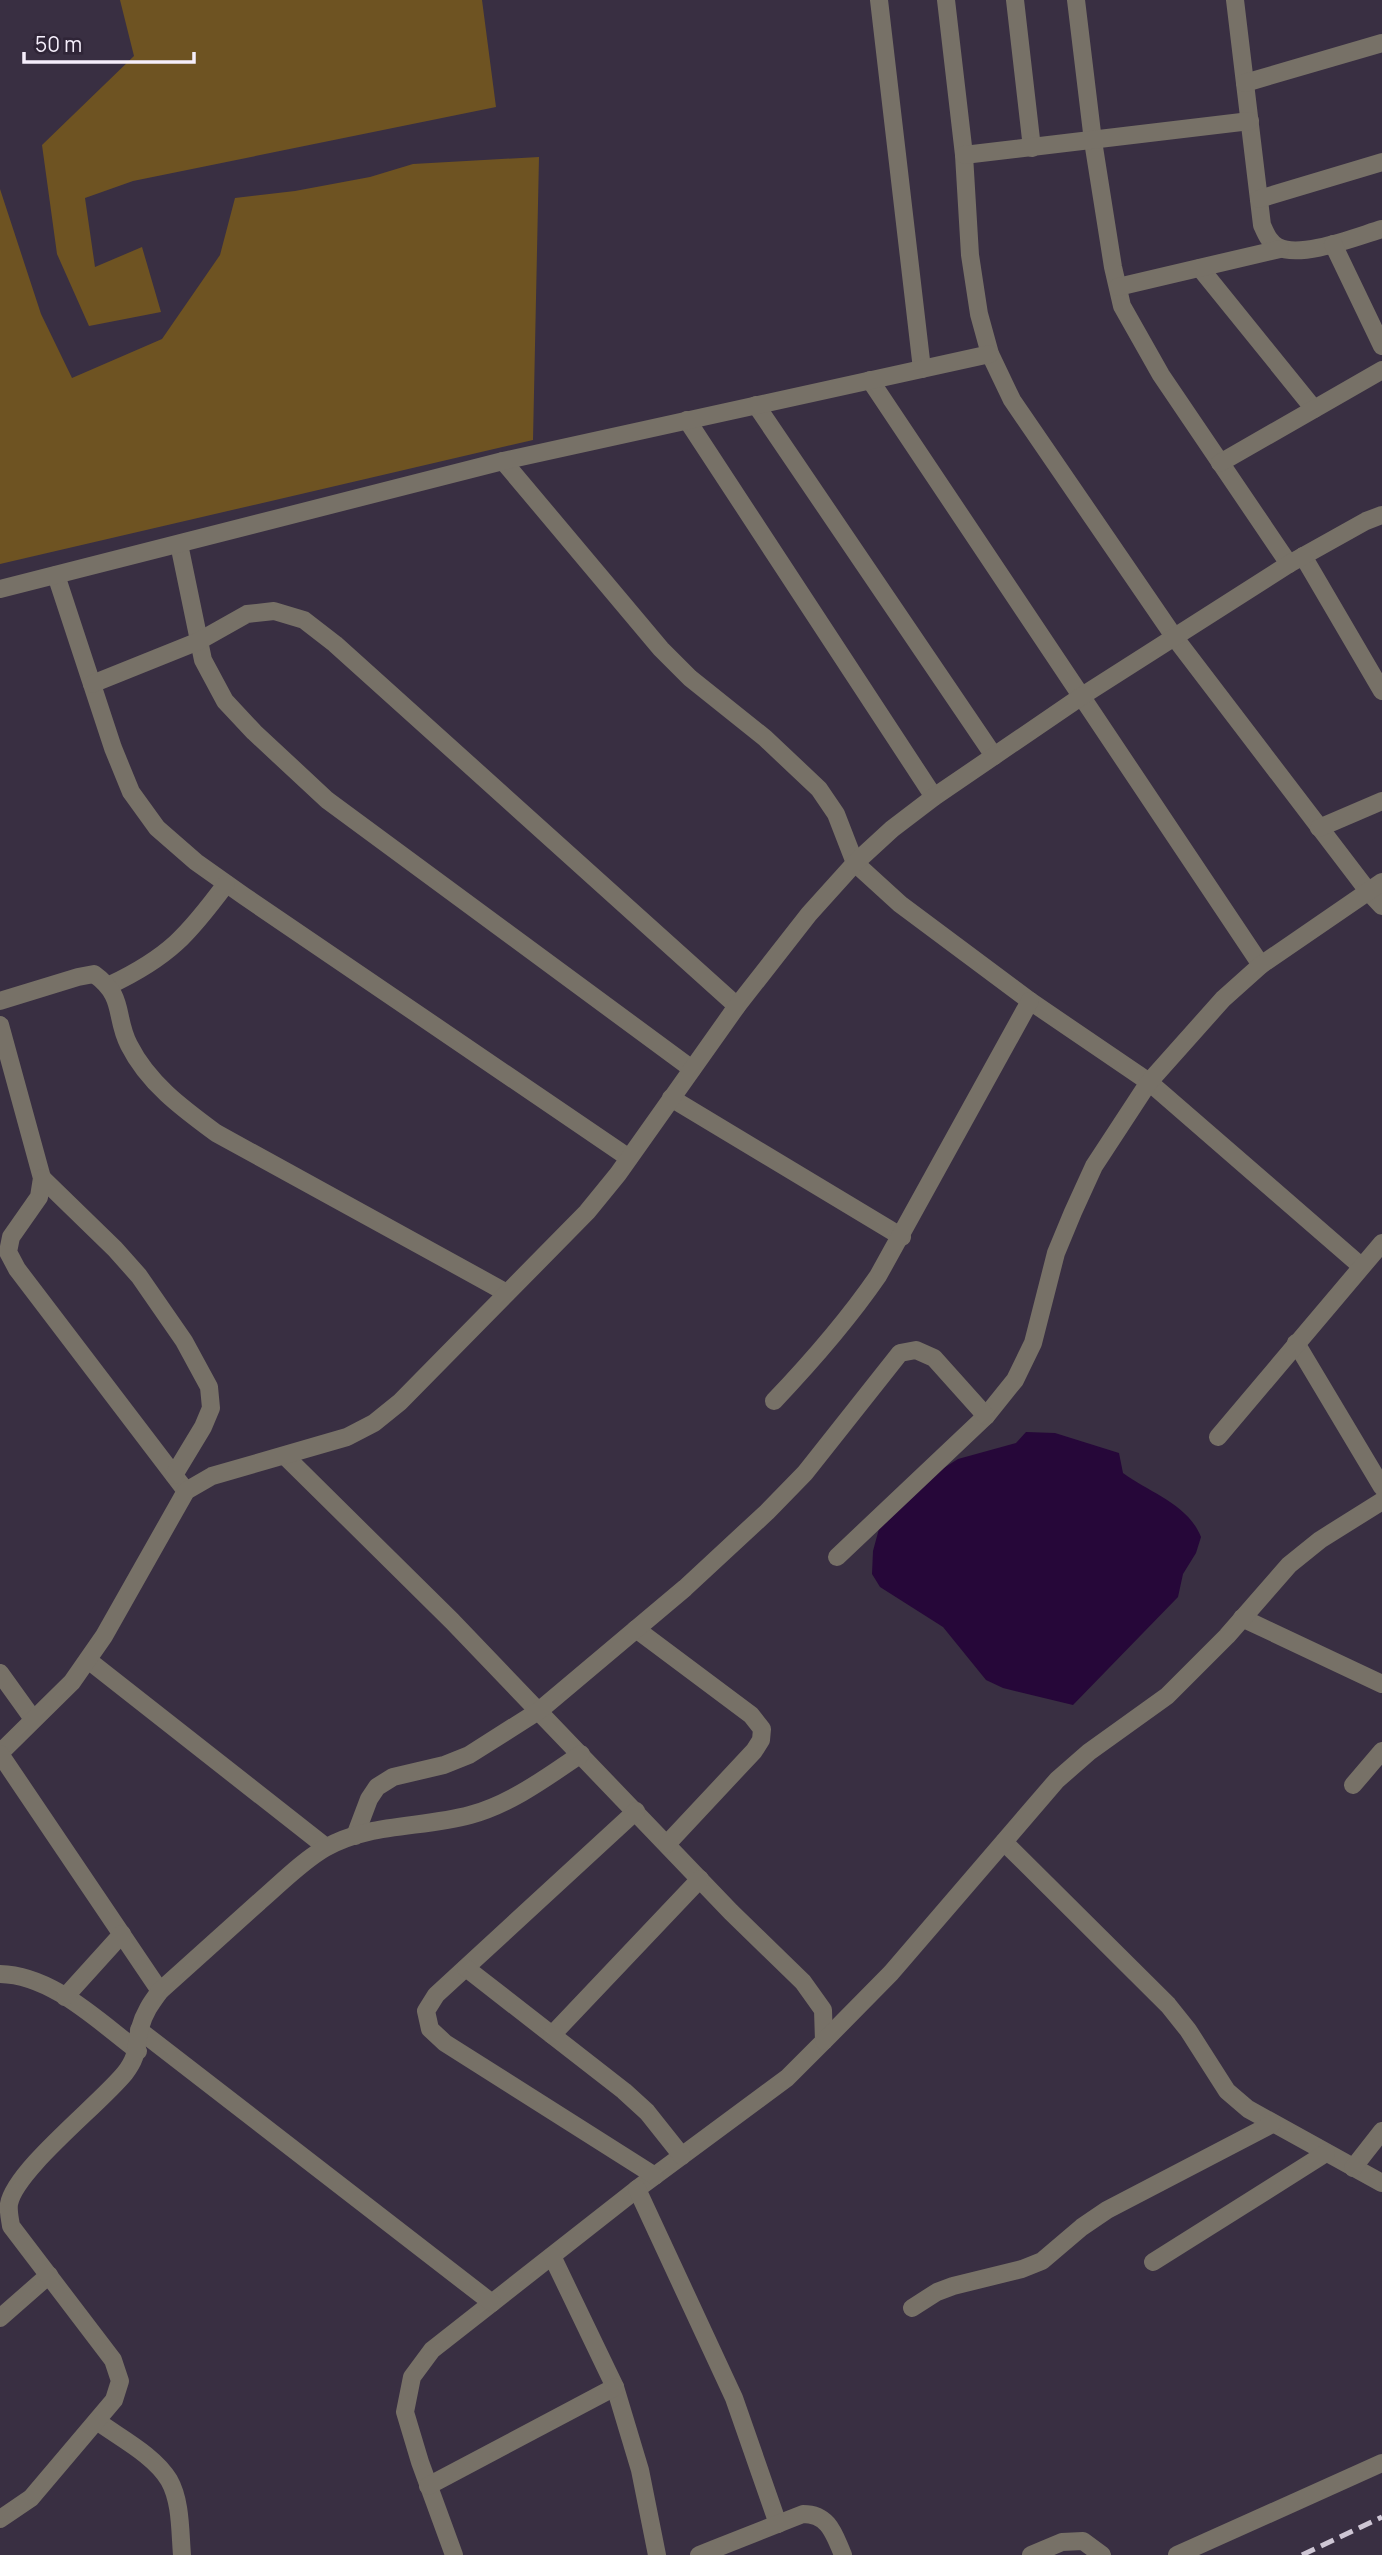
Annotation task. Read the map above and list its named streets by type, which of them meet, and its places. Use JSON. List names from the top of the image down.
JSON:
{
  "scale_bar": "50 m"
}
